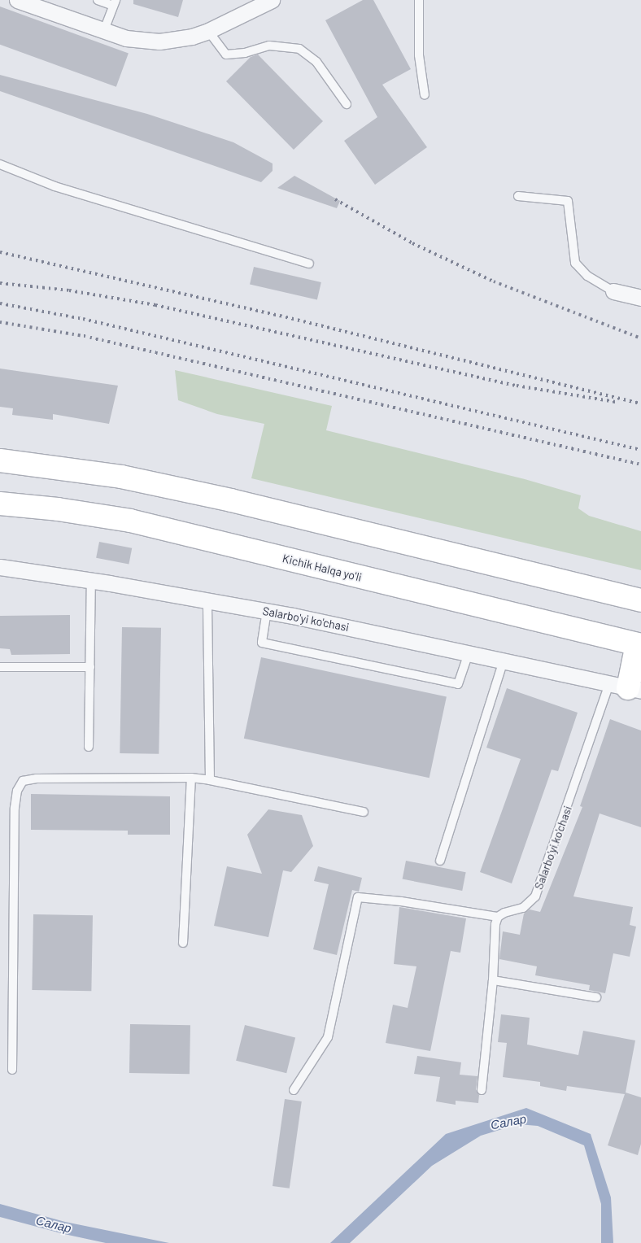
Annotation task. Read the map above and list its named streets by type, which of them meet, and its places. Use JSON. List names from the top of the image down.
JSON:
{
  "streets": {
    "highway": ["Kichik Halqa yo'li"],
    "street": ["Salarbo'yi ko'chasi"]
  },
  "water": ["Салар"]
}
